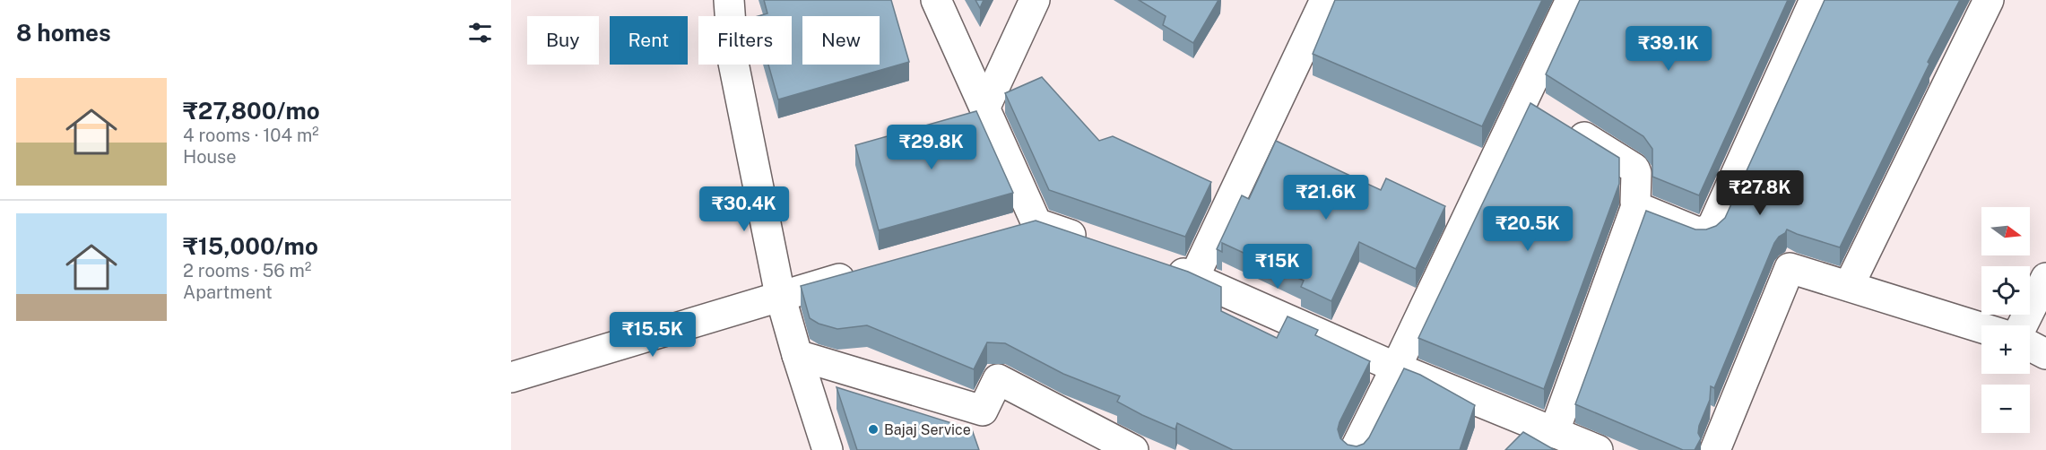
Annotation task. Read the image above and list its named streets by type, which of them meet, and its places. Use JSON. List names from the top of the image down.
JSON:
{
  "places": ["Bajaj Service"],
  "north": "right",
  "page": {
    "heading": "8 homes",
    "chip": [
      "Buy",
      "Rent",
      "Filters",
      "New"
    ],
    "price": [
      "₹39.1K",
      "₹29.8K",
      "₹27.8K",
      "₹21.6K",
      "₹30.4K",
      "₹20.5K",
      "₹15K",
      "₹15.5K"
    ],
    "list": [
      {
        "name": "₹27,800/mo",
        "note": "4 rooms · 104 m² · House"
      },
      {
        "name": "₹15,000/mo",
        "note": "2 rooms · 56 m² · Apartment"
      }
    ],
    "map_buttons": ["+", "−"]
  }
}
